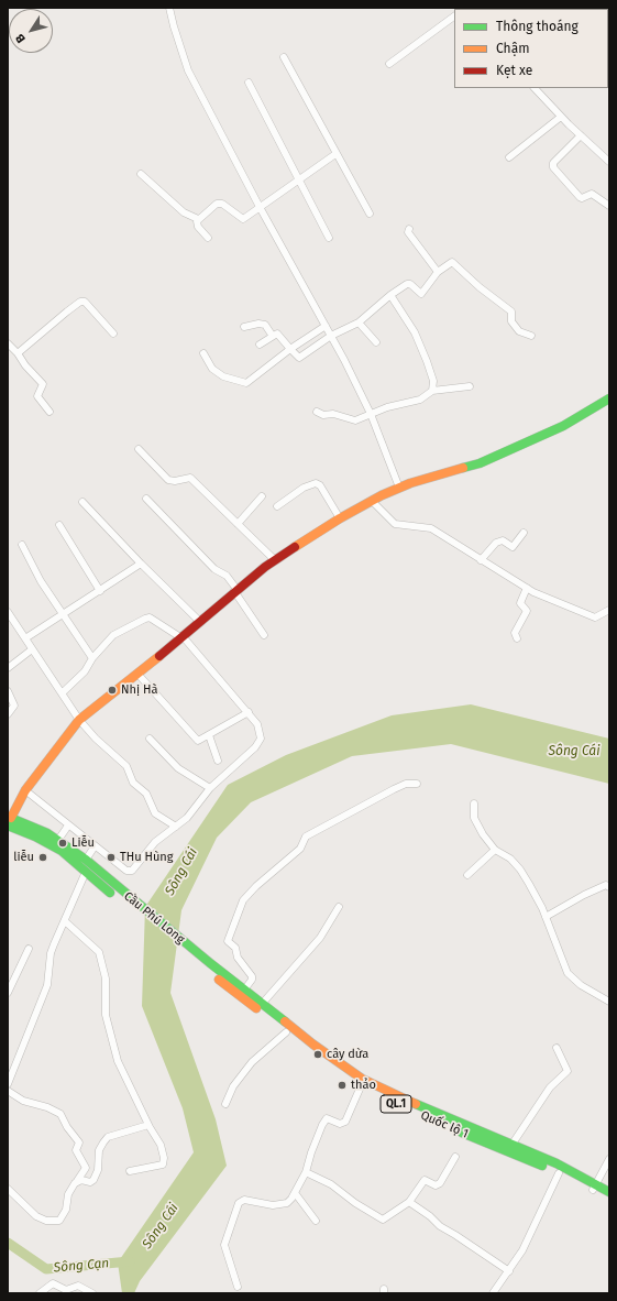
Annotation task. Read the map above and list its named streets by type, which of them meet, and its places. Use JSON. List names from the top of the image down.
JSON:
{
  "streets": {
    "main road": ["Cầu Phú Long", "QL.1", "Quốc lộ 1"]
  },
  "crossings": [
    ["Cầu Phú Long", "QL.1"],
    ["Cầu Phú Long", "Quốc lộ 1"]
  ],
  "water": ["Sông Cái", "Sông Cạn"],
  "places": [
    "Nhị Hà",
    "Liễu",
    "liễu",
    "THu Hùng",
    "cây dừa",
    "thảo"
  ],
  "legend": ["Thông thoáng", "Chậm", "Kẹt xe"],
  "north": "bottom left"
}
